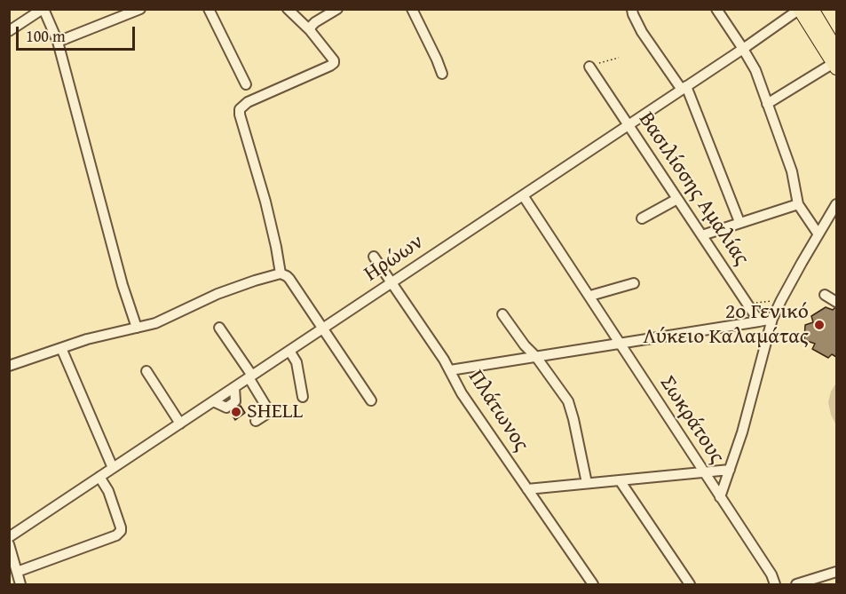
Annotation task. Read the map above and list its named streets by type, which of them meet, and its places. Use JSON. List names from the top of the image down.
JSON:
{
  "streets": {
    "street": [
      "Βασιλίσσης Αμαλίας",
      "Ηρώων",
      "Πλάτωνος",
      "Σωκράτους"
    ]
  },
  "crossings": [
    ["Βασιλίσσης Αμαλίας", "Ηρώων"],
    ["Ηρώων", "Πλάτωνος"],
    ["Ηρώων", "Σωκράτους"]
  ],
  "places": ["2ο Γενικό Λύκειο Καλαμάτας", "SHELL"],
  "scale_bar": "100 m"
}
